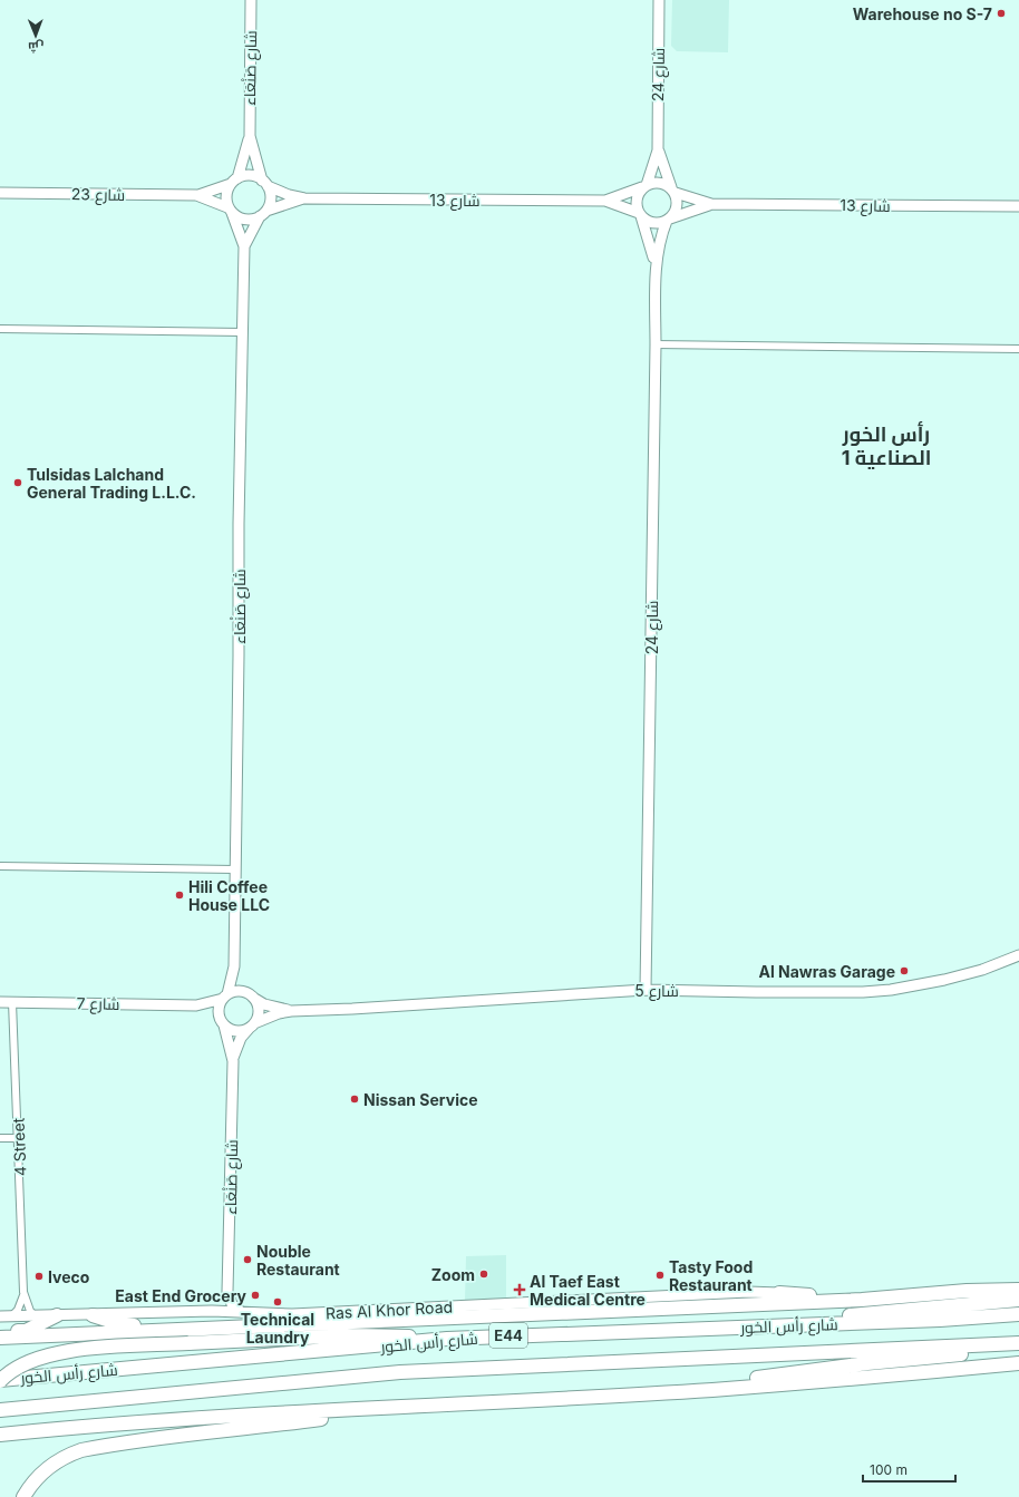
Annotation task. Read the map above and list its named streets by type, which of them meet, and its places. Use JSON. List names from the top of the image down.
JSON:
{
  "streets": {
    "highway": ["شارع رأس الخور", "E44"],
    "street": [
      "شارع صَنْعَاء",
      "شارع 24",
      "شارع 23",
      "شارع 13",
      "شارع 5",
      "شارع 7",
      "4 Street",
      "Ras Al Khor Road"
    ]
  },
  "crossings": [
    ["شارع صَنْعَاء", "شارع 23"],
    ["شارع صَنْعَاء", "شارع 13"],
    ["شارع صَنْعَاء", "شارع 5"],
    ["شارع صَنْعَاء", "شارع 7"],
    ["شارع 24", "شارع 13"],
    ["شارع 24", "شارع 5"],
    ["شارع 23", "شارع 13"],
    ["شارع 5", "شارع 7"],
    ["شارع 7", "4 Street"],
    ["4 Street", "Ras Al Khor Road"]
  ],
  "districts": ["رأس الخور الصناعية 1"],
  "places": {
    "other": [
      "Warehouse no S-7",
      "Tulsidas Lalchand General Trading L.L.C.",
      "Hili Coffee House LLC",
      "Al Nawras Garage",
      "Nissan Service",
      "Nouble Restaurant",
      "Zoom",
      "Tasty Food Restaurant",
      "Iveco",
      "East End Grocery",
      "Technical Laundry"
    ],
    "health": ["Al Taef East Medical Centre"]
  },
  "scale_bar": "100 m",
  "north": "bottom"
}
